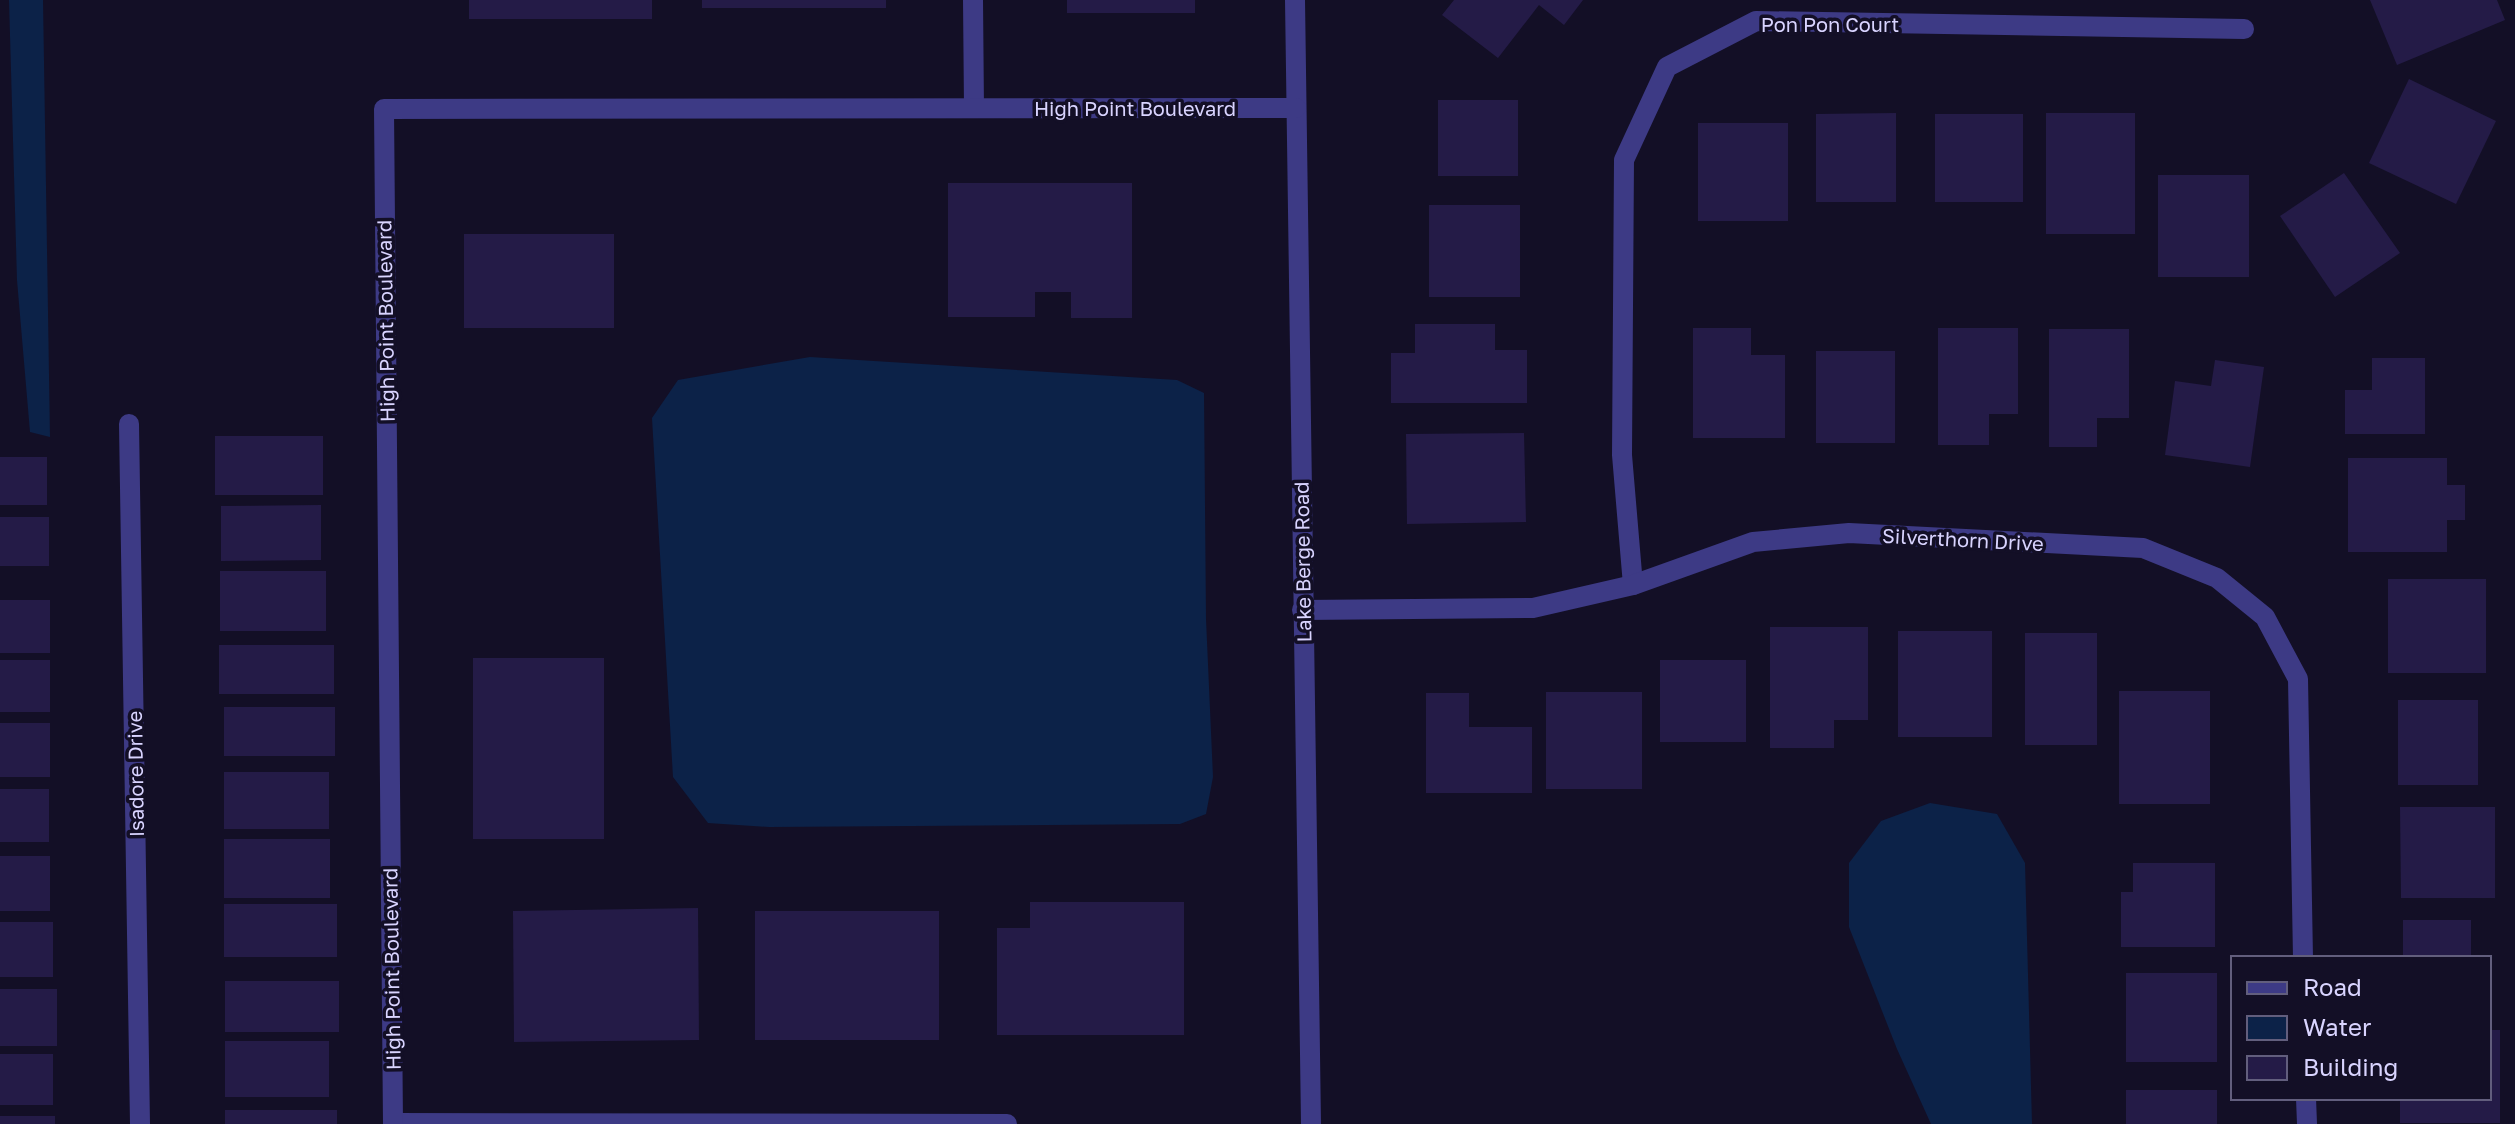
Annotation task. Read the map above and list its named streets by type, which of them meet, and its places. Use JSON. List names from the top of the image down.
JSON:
{
  "streets": {
    "street": [
      "Pon Pon Court",
      "High Point Boulevard",
      "Silverthorn Drive",
      "Lake Berge Road",
      "Isadore Drive"
    ]
  },
  "crossings": [
    ["Pon Pon Court", "Silverthorn Drive"],
    ["High Point Boulevard", "Lake Berge Road"],
    ["Silverthorn Drive", "Lake Berge Road"]
  ],
  "legend": ["Road", "Water", "Building"]
}
